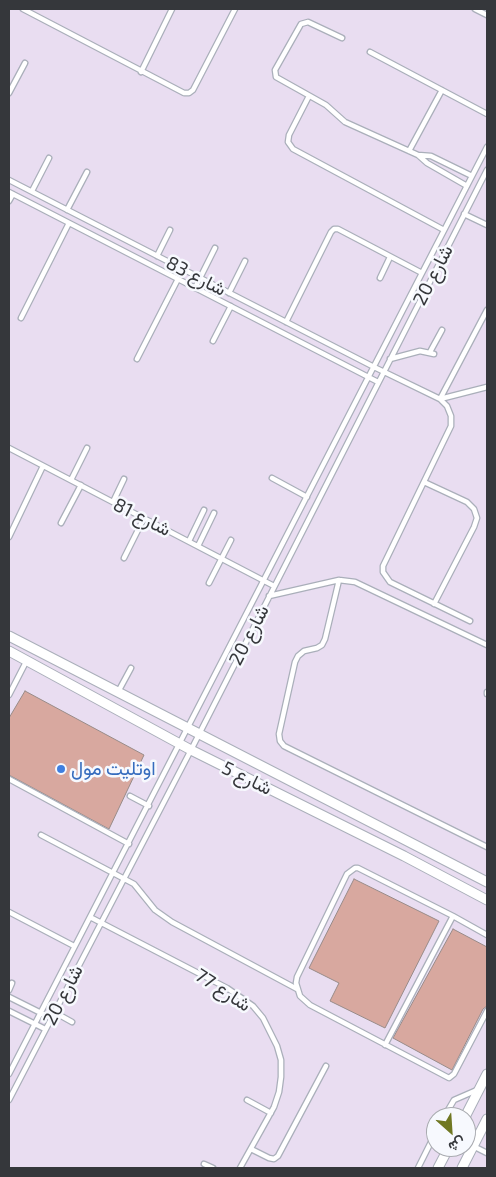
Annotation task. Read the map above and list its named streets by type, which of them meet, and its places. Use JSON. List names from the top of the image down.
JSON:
{
  "streets": {
    "street": ["شارع 5"],
    "lane": [
      "شارع 20",
      "شارع 83",
      "شارع 81",
      "شارع 77"
    ]
  },
  "crossings": [
    ["شارع 20", "شارع 83"],
    ["شارع 20", "شارع 81"],
    ["شارع 20", "شارع 5"],
    ["شارع 20", "شارع 77"]
  ],
  "places": ["اوتليت مول"],
  "north": "bottom right"
}
